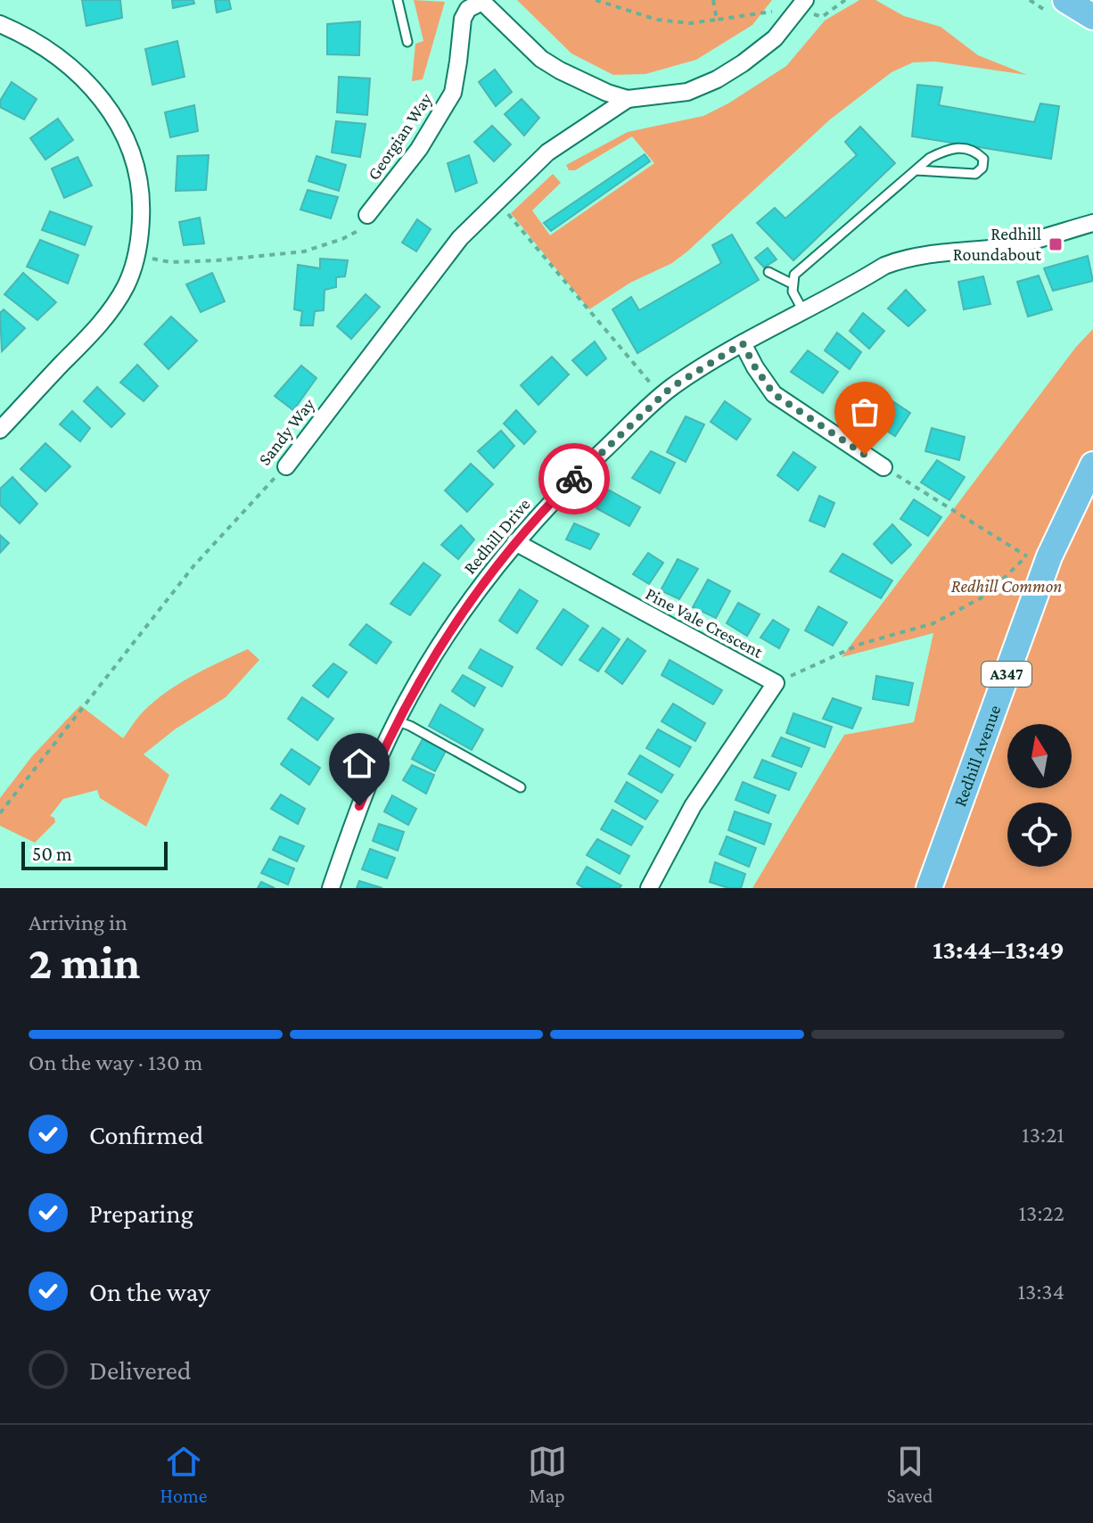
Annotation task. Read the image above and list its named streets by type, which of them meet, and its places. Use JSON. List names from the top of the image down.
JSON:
{
  "streets": {
    "main road": ["A347", "Redhill Avenue"],
    "street": [
      "Georgian Way",
      "Sandy Way",
      "Redhill Drive",
      "Pine Vale Crescent"
    ]
  },
  "crossings": [
    ["Redhill Drive", "Pine Vale Crescent"]
  ],
  "parks": ["Redhill Common"],
  "places": {
    "transit": ["Redhill Roundabout"]
  },
  "scale_bar": "50 m",
  "north": "top",
  "page": {
    "scale": "50 m",
    "heading": ["2 min", "Arriving in", "13:44–13:49"],
    "bar": "On the way · 130 m",
    "list": [
      ["Confirmed", "13:21"],
      ["Preparing", "13:22"],
      ["On the way", "13:34"],
      "Delivered"
    ],
    "tabs": ["Home", "Map", "Saved"]
  }
}
